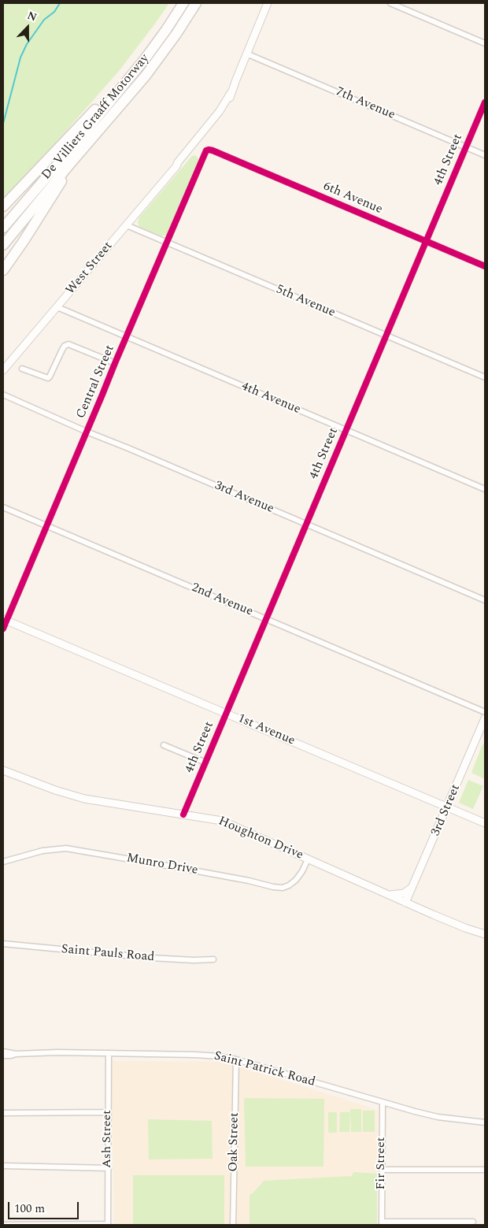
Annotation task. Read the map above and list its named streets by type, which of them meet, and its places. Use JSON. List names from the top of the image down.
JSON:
{
  "streets": {
    "highway": ["De Villiers Graaff Motorway"],
    "main road": [
      "West Street",
      "1st Avenue",
      "3rd Street",
      "Houghton Drive"
    ],
    "street": [
      "7th Avenue",
      "4th Street",
      "6th Avenue",
      "5th Avenue",
      "Central Street",
      "4th Avenue",
      "3rd Avenue",
      "2nd Avenue",
      "Munro Drive",
      "Saint Pauls Road",
      "Saint Patrick Road",
      "Ash Street",
      "Oak Street",
      "Fir Street"
    ]
  },
  "crossings": [
    ["7th Avenue", "4th Street"],
    ["7th Avenue", "West Street"],
    ["4th Street", "6th Avenue"],
    ["4th Street", "5th Avenue"],
    ["4th Street", "4th Avenue"],
    ["4th Street", "3rd Avenue"],
    ["4th Street", "2nd Avenue"],
    ["4th Street", "1st Avenue"],
    ["4th Street", "Houghton Drive"],
    ["6th Avenue", "Central Street"],
    ["West Street", "5th Avenue"],
    ["West Street", "4th Avenue"],
    ["5th Avenue", "Central Street"],
    ["Central Street", "4th Avenue"],
    ["Central Street", "3rd Avenue"],
    ["Central Street", "2nd Avenue"],
    ["Central Street", "1st Avenue"],
    ["1st Avenue", "3rd Street"],
    ["3rd Street", "Houghton Drive"],
    ["Houghton Drive", "Munro Drive"],
    ["Saint Patrick Road", "Ash Street"],
    ["Saint Patrick Road", "Oak Street"],
    ["Saint Patrick Road", "Fir Street"]
  ],
  "scale_bar": "100 m",
  "north": "top"
}
